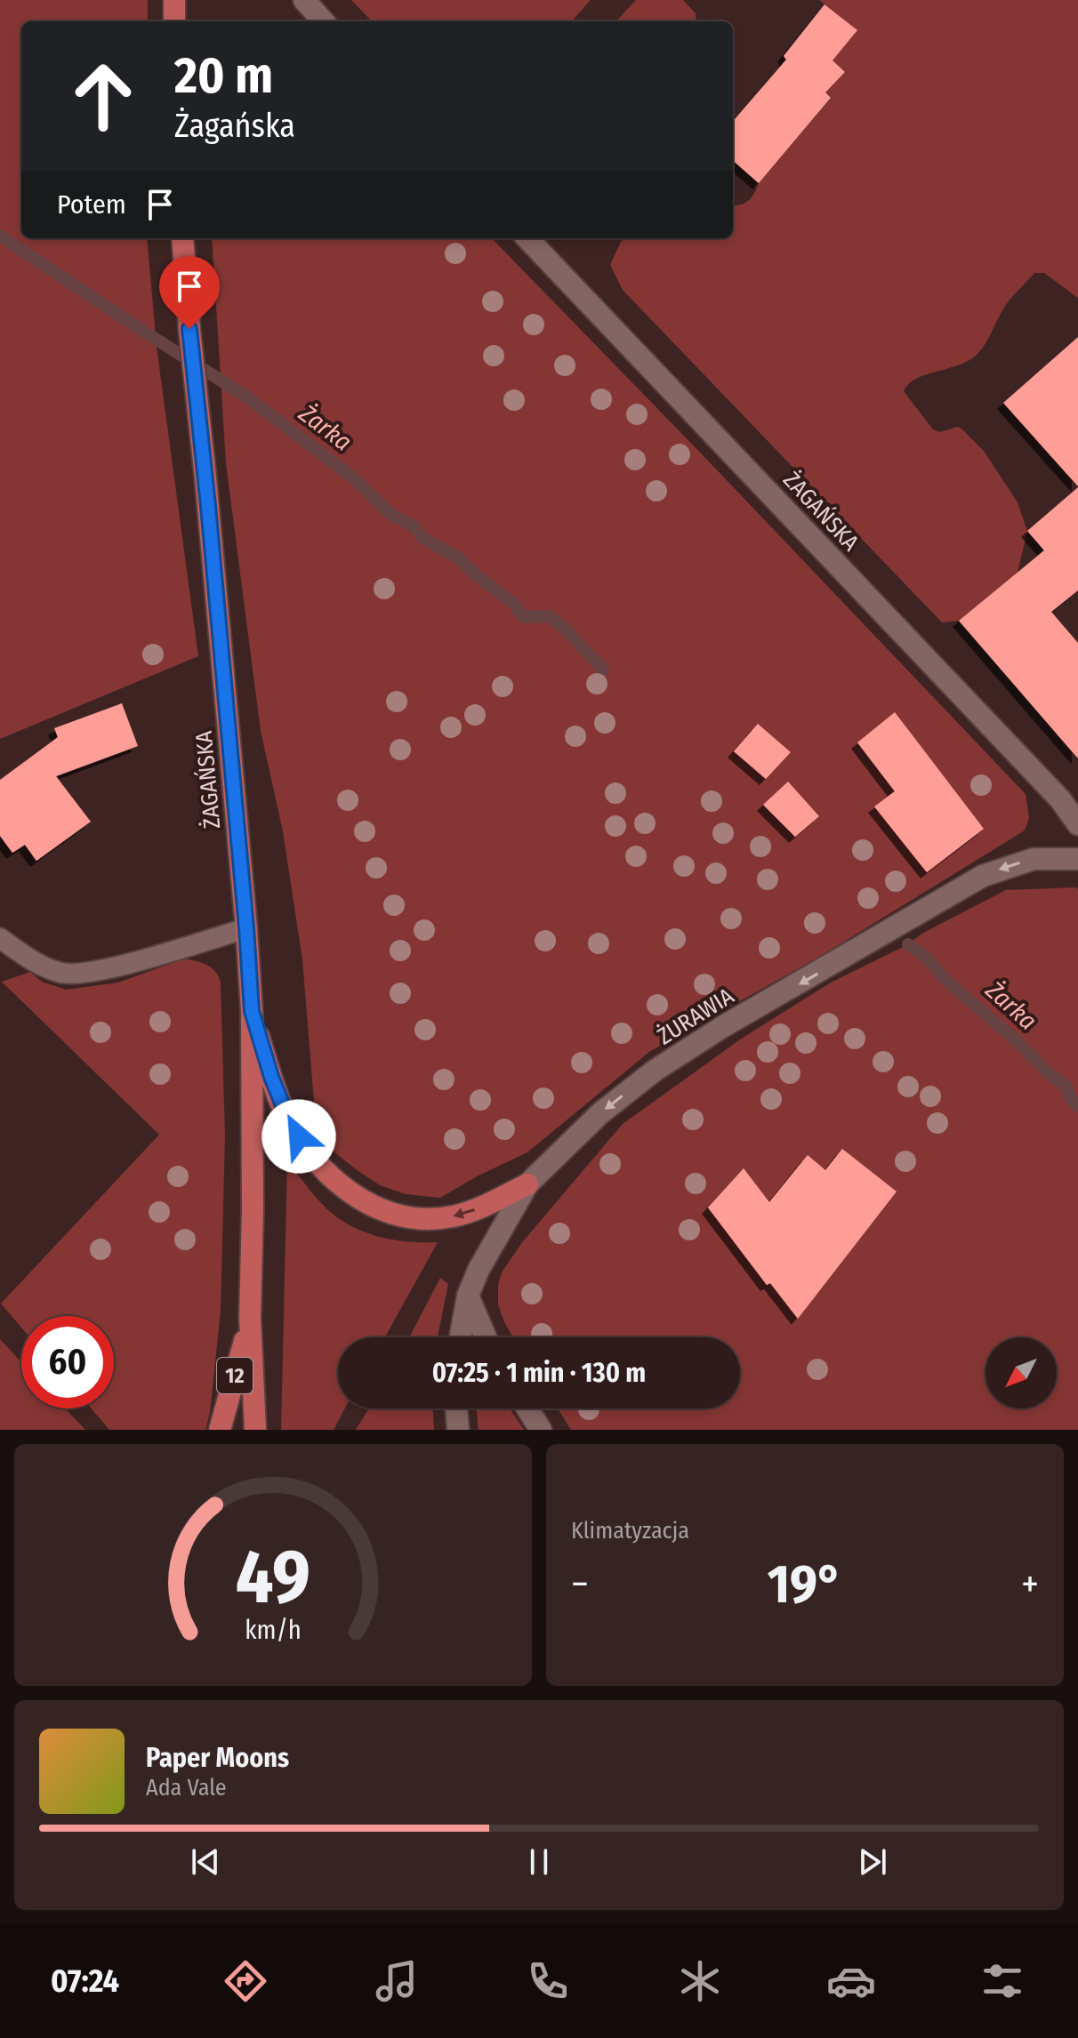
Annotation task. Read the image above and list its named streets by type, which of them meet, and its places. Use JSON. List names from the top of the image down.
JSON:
{
  "streets": {
    "main road": ["ŻAGAŃSKA", "12"],
    "street": ["ŻURAWIA"]
  },
  "one_way": ["ŻURAWIA"],
  "water": ["Żarka"],
  "north": "bottom left",
  "page": {
    "turn": ["20 m", "Żagańska"],
    "then": "Potem",
    "limit": "60",
    "trip": "07:25 · 1 min · 130 m",
    "tile": "Klimatyzacja",
    "heat": ["−", "19°", "+"],
    "song": ["Paper Moons", "Ada Vale"],
    "tabs": "07:24",
    "gauge": ["49", "km/h"]
  }
}
